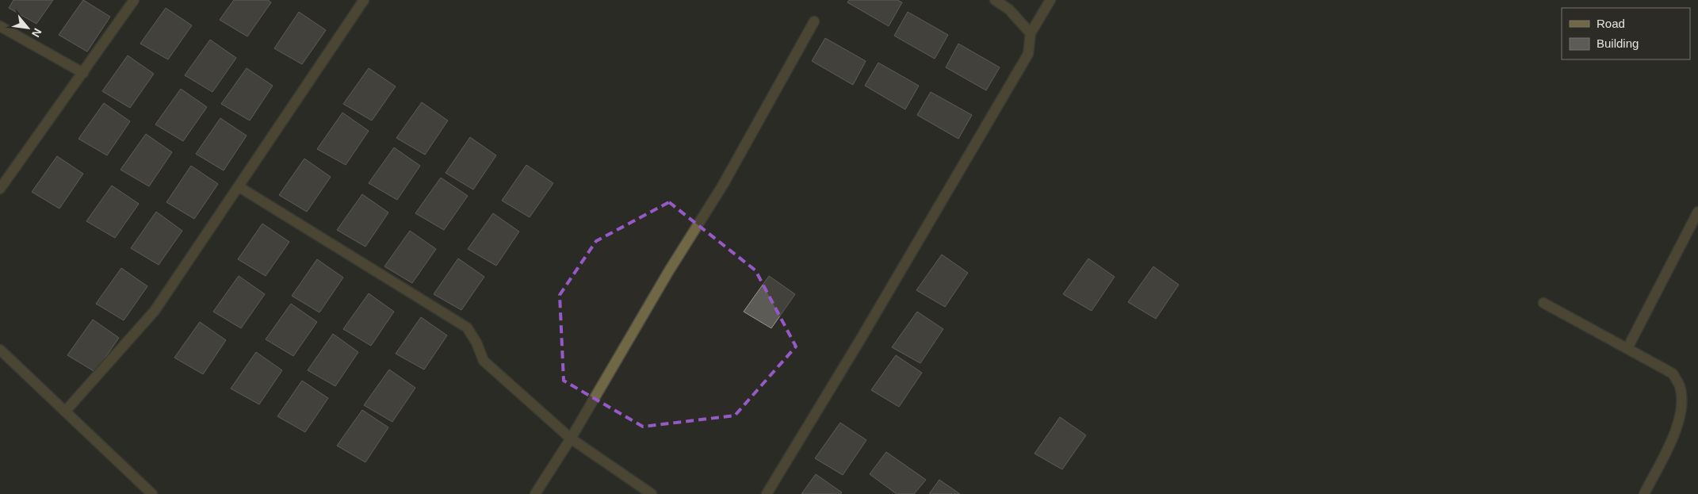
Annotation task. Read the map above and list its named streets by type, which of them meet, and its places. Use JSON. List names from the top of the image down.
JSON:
{
  "legend": ["Road", "Building"],
  "north": "bottom right"
}
